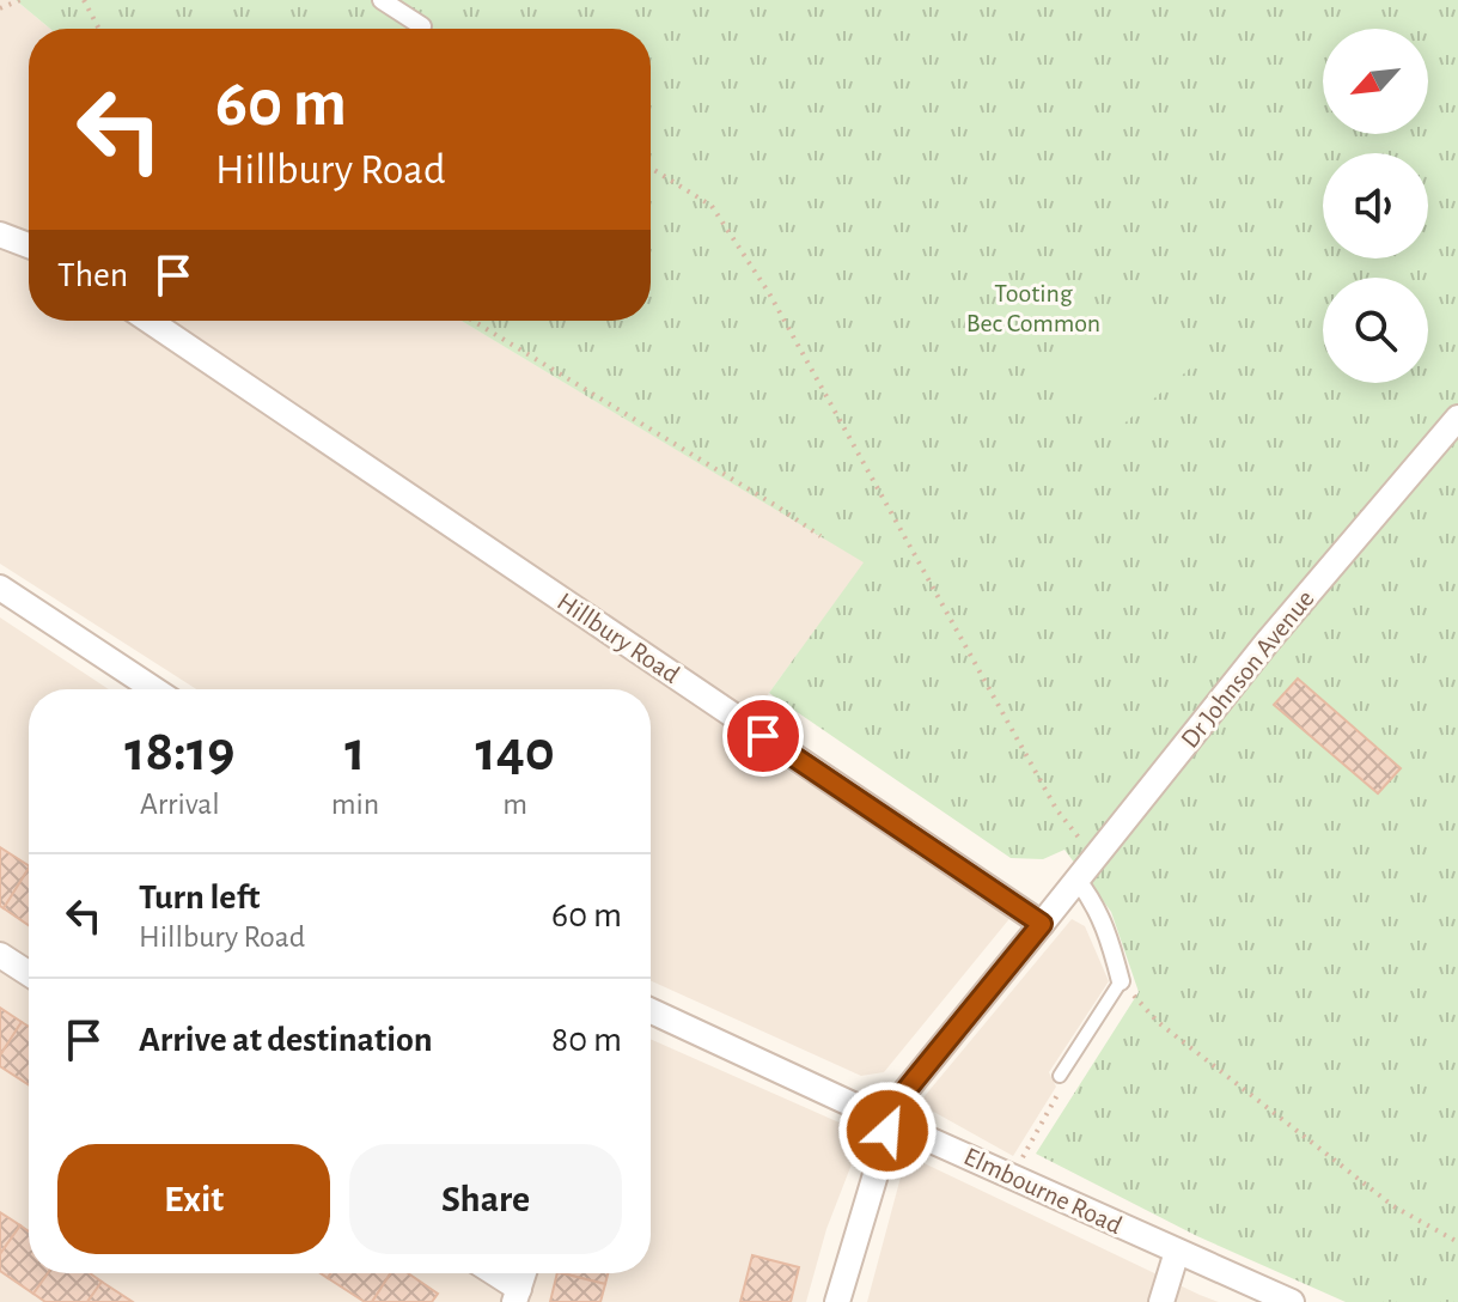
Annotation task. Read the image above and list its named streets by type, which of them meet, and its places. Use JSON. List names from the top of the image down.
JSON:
{
  "streets": {
    "street": ["Hillbury Road", "Dr Johnson Avenue", "Elmbourne Road"]
  },
  "crossings": [
    ["Hillbury Road", "Dr Johnson Avenue"]
  ],
  "parks": ["Tooting Bec Common"],
  "north": "bottom left",
  "page": {
    "turn": ["60 m", "Hillbury Road"],
    "then": "Then",
    "eta": [
      "18:19",
      "Arrival",
      "1",
      "min",
      "140",
      "m"
    ],
    "list": [
      {
        "name": "Turn left",
        "note": "Hillbury Road",
        "value": "60 m"
      },
      {
        "name": "Arrive at destination",
        "value": "80 m"
      }
    ],
    "buttons": ["Exit", "Share"]
  }
}
